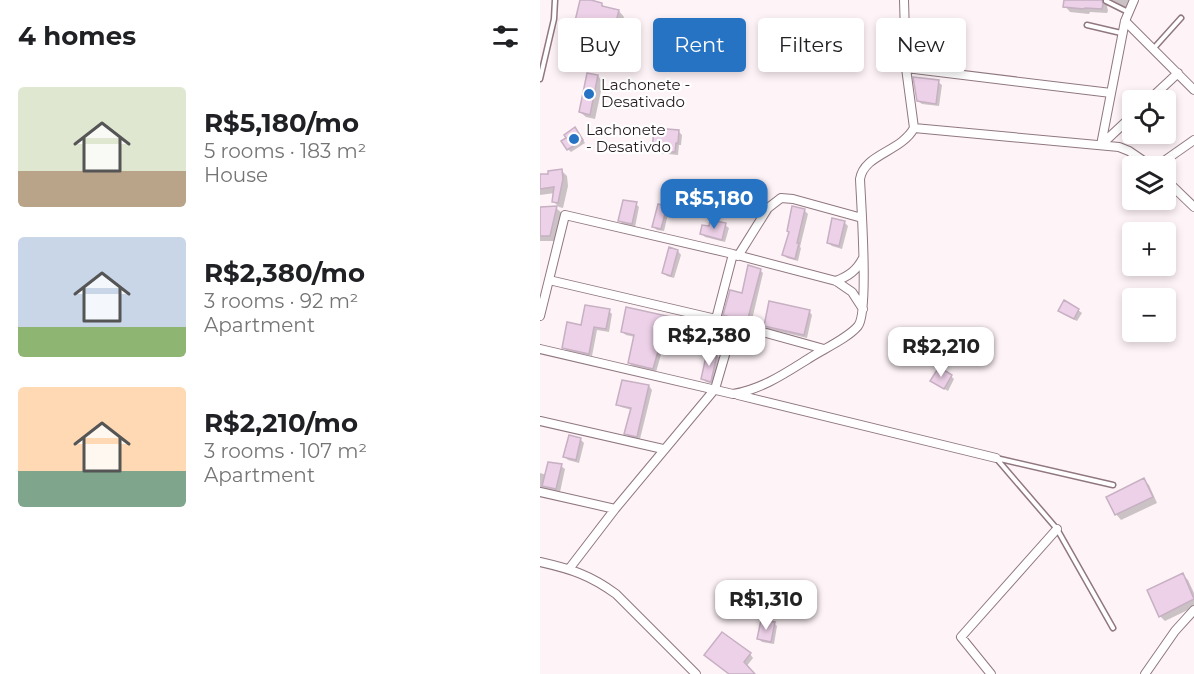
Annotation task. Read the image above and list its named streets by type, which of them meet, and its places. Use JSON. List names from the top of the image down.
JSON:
{
  "places": ["Lachonete - Desativado", "Lachonete - Desativdo"],
  "page": {
    "heading": "4 homes",
    "chip": [
      "Buy",
      "Rent",
      "Filters",
      "New"
    ],
    "list": [
      {
        "name": "R$5,180/mo",
        "note": "5 rooms · 183 m² · House"
      },
      {
        "name": "R$2,380/mo",
        "note": "3 rooms · 92 m² · Apartment"
      },
      {
        "name": "R$2,210/mo",
        "note": "3 rooms · 107 m² · Apartment"
      }
    ],
    "map_buttons": ["+", "−"],
    "price": [
      "R$5,180",
      "R$2,380",
      "R$2,210",
      "R$1,310"
    ]
  }
}
